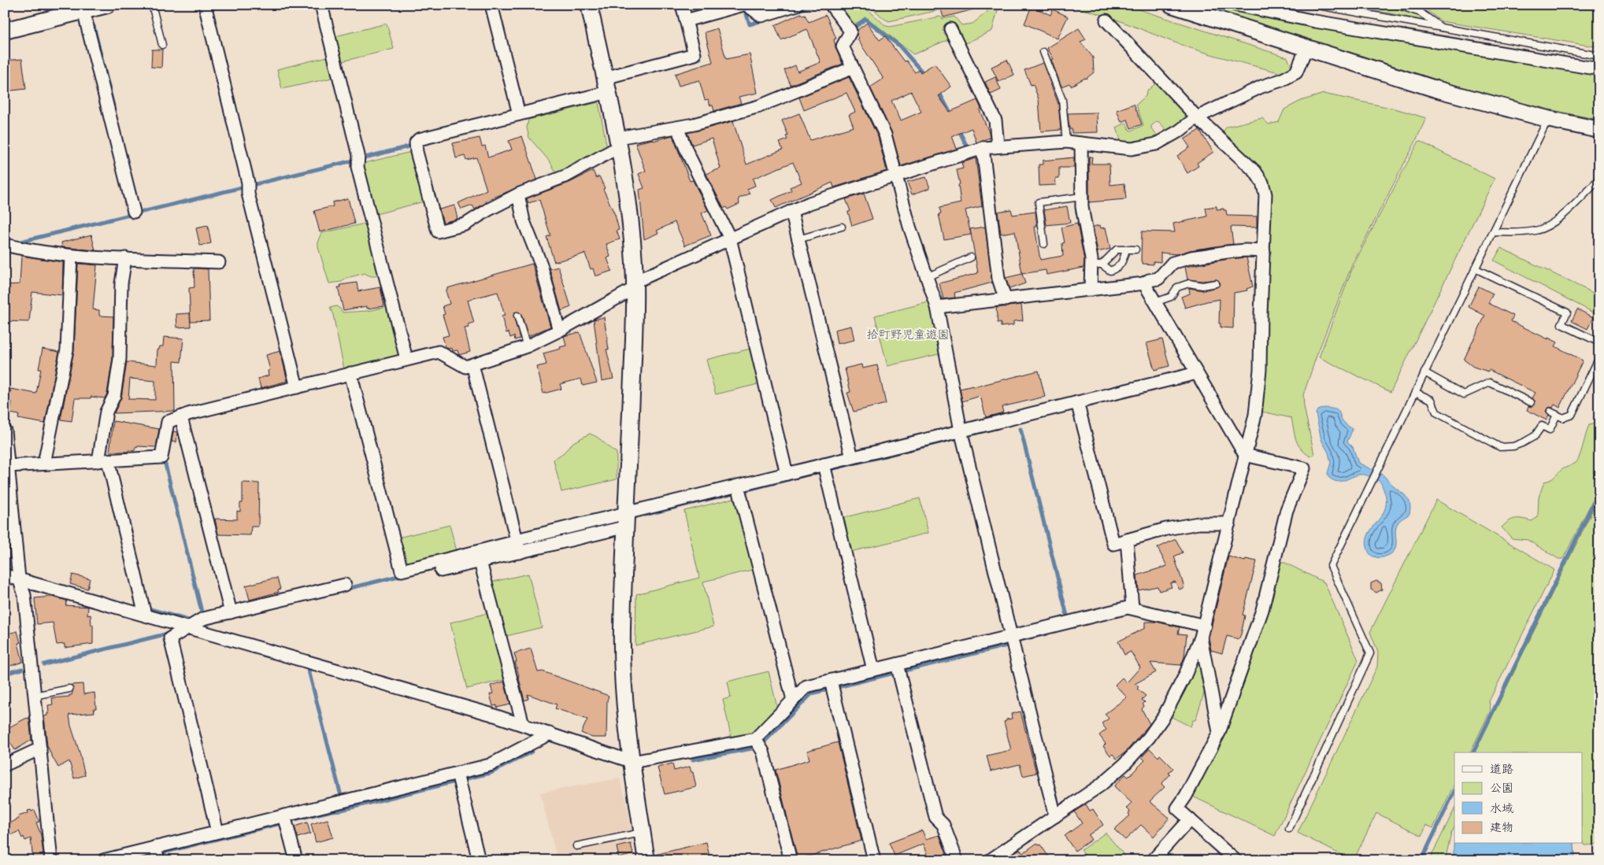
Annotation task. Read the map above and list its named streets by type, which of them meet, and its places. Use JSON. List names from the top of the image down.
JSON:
{
  "parks": ["拾町野児童遊園"],
  "legend": [
    "道路",
    "公園",
    "水域",
    "建物"
  ]
}
